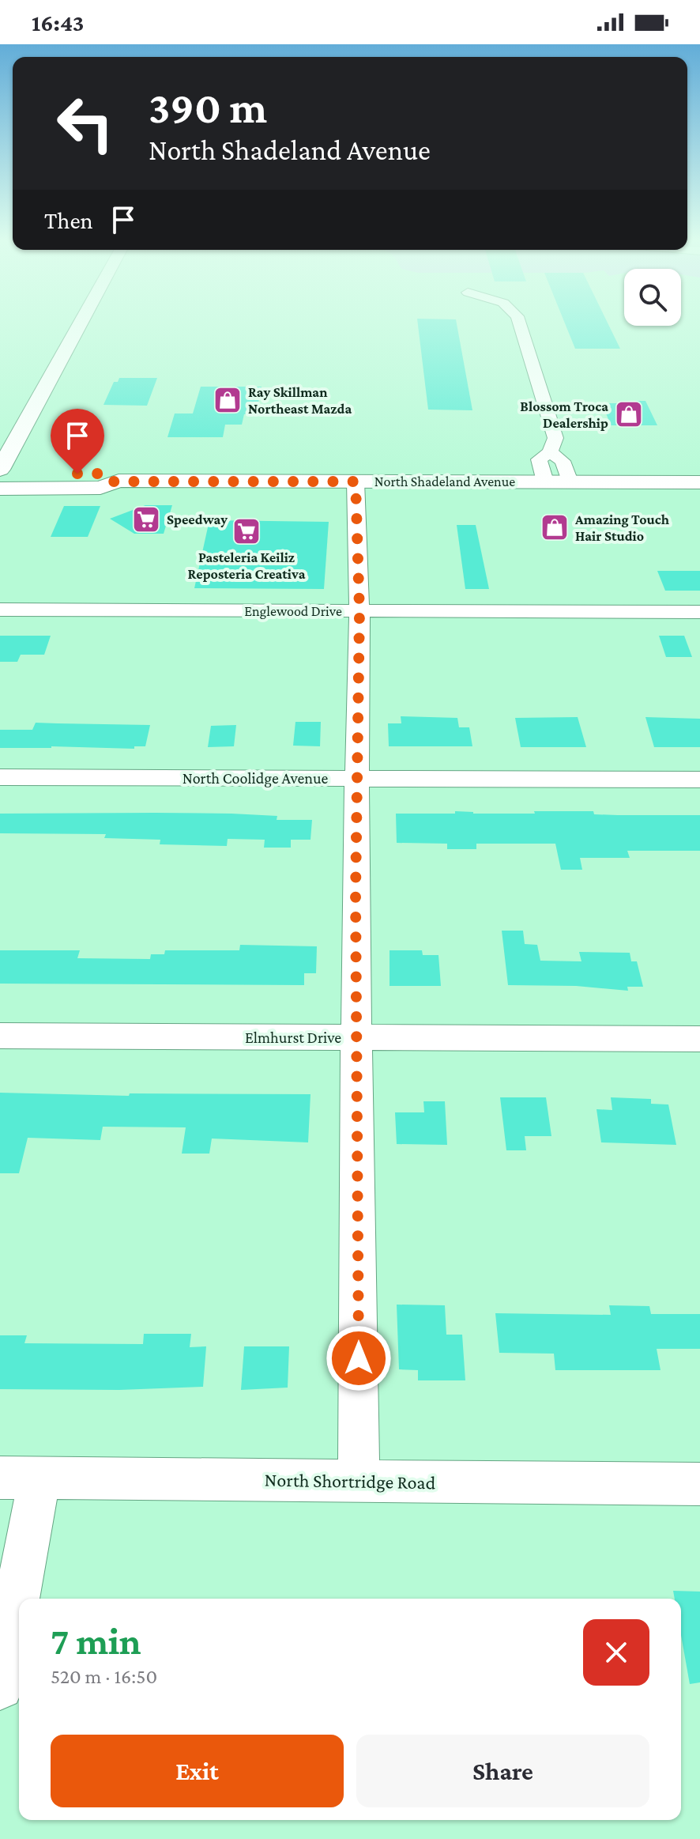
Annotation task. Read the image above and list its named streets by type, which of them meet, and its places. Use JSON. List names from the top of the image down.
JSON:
{
  "streets": {
    "street": [
      "North Shadeland Avenue",
      "Englewood Drive",
      "North Coolidge Avenue",
      "Elmhurst Drive",
      "North Shortridge Road"
    ]
  },
  "places": {
    "shop": ["Ray Skillman Northeast Mazda", "Blossom Troca Dealership", "Amazing Touch Hair Studio"],
    "supermarket": ["Speedway", "Pasteleria Keiliz Reposteria Creativa"]
  },
  "page": {
    "status": "16:43",
    "turn": ["390 m", "North Shadeland Avenue"],
    "then": "Then",
    "heading": ["7 min", "520 m · 16:50"],
    "buttons": ["Exit", "Share"]
  }
}
